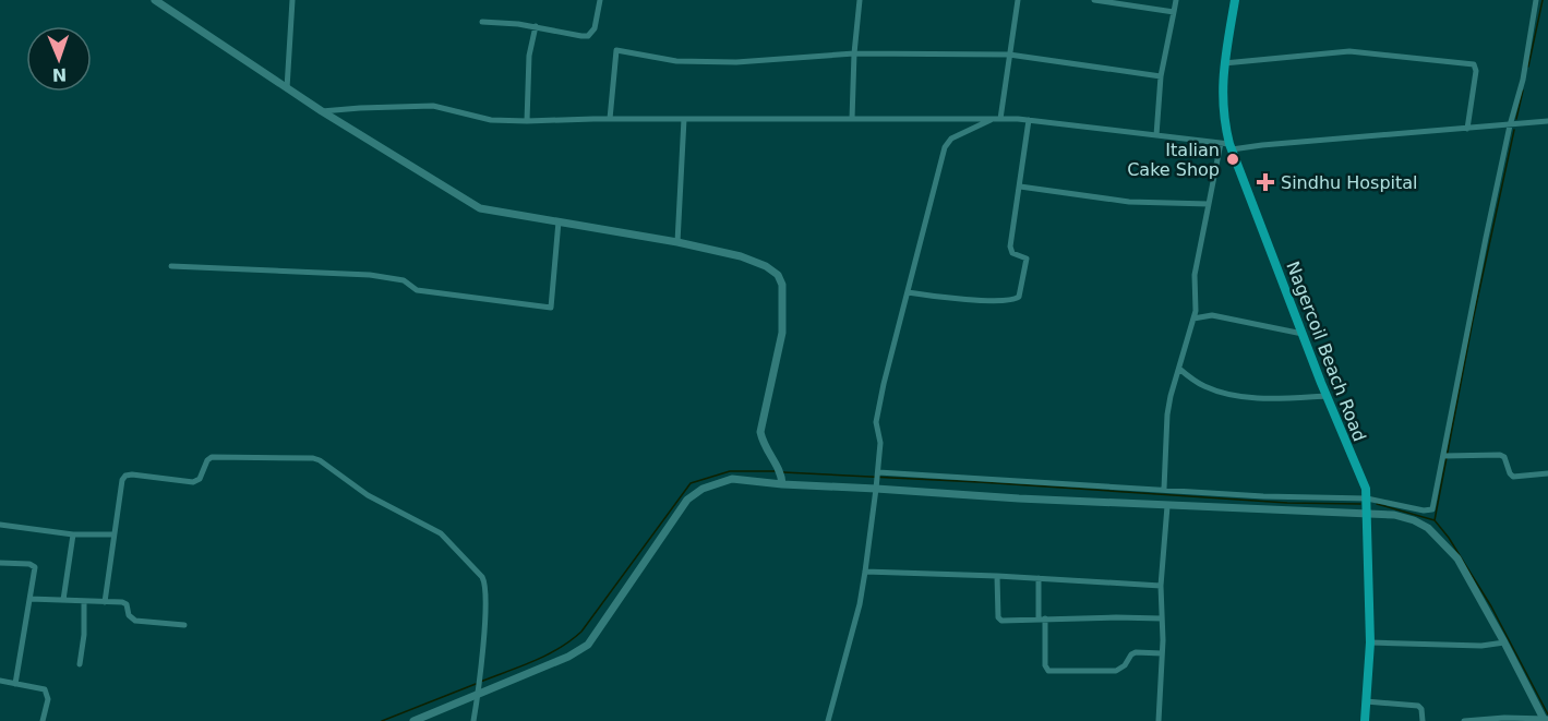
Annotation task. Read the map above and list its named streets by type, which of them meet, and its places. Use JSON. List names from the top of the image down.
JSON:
{
  "streets": {
    "main road": ["Nagercoil Beach Road"]
  },
  "places": {
    "other": ["Italian Cake Shop"],
    "health": ["Sindhu Hospital"]
  },
  "north": "bottom"
}
